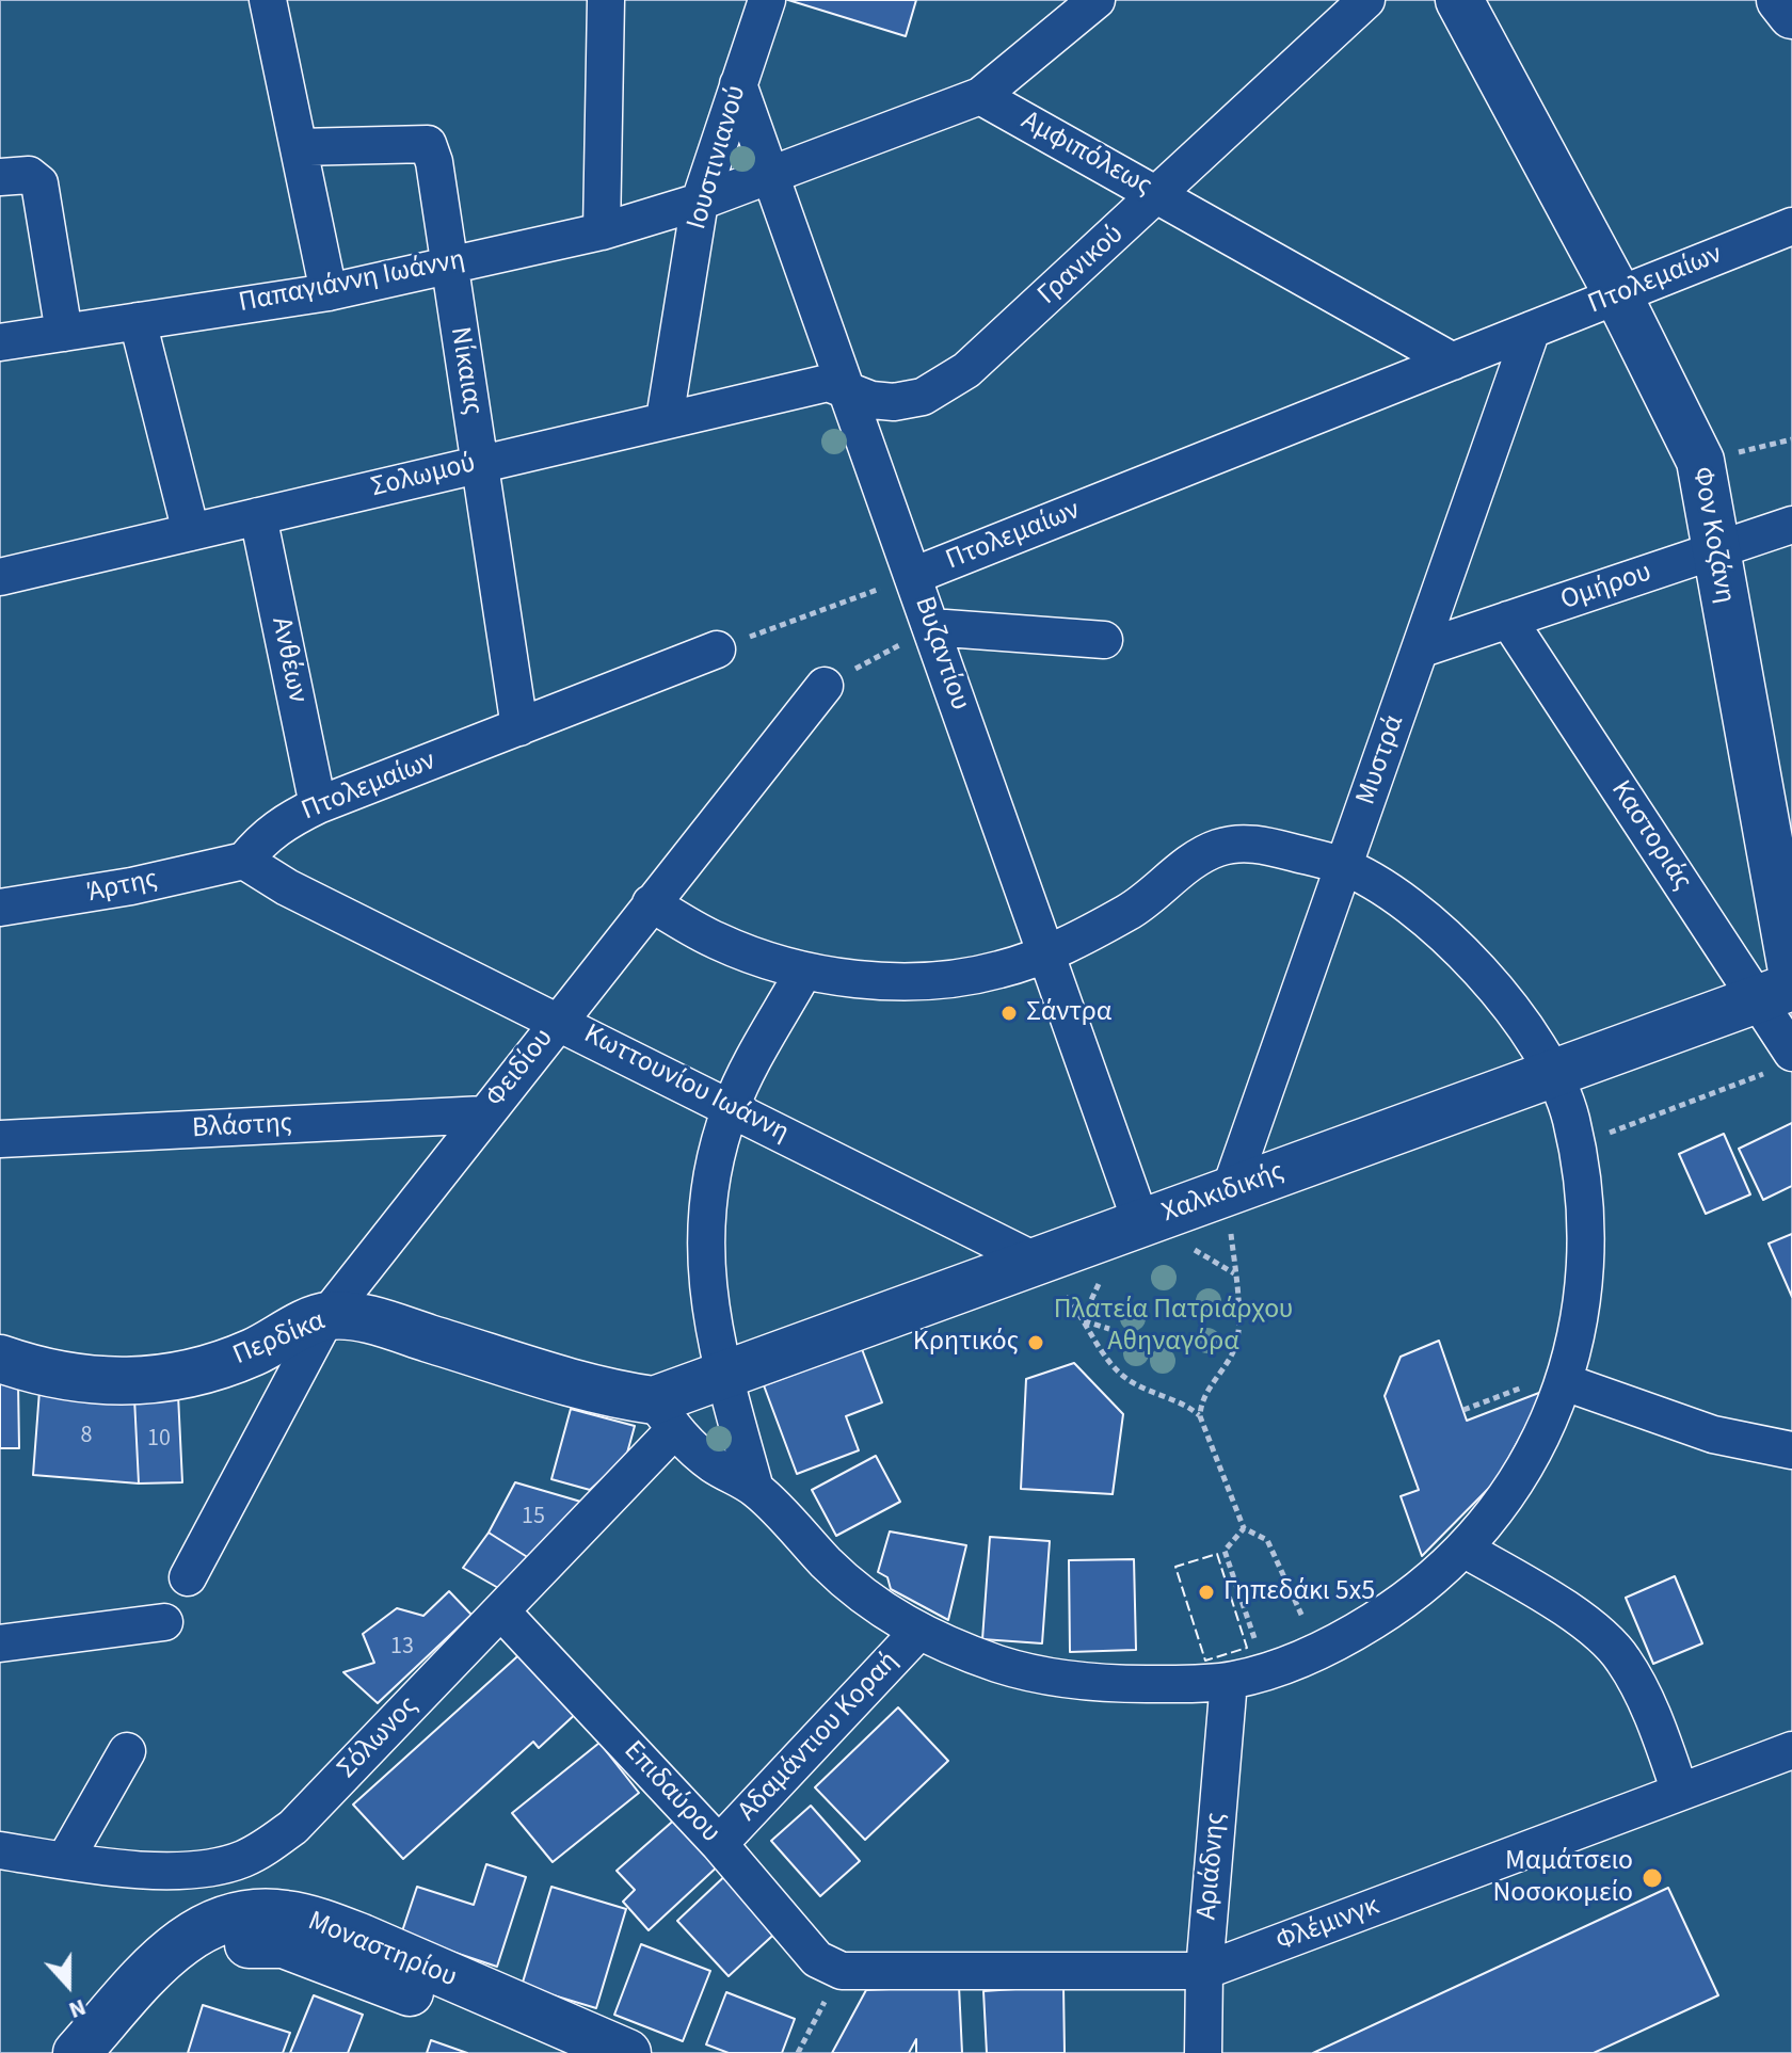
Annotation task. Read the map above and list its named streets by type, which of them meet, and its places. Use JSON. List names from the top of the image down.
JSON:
{
  "streets": {
    "main road": [
      "Φον Κοζάνη",
      "Χαλκιδικής",
      "Περδίκα",
      "Μοναστηρίου"
    ],
    "street": [
      "Αμφιπόλεως",
      "Ιουστινιανού",
      "Γρανικού",
      "Πτολεμαίων",
      "Παπαγιάννη Ιωάννη",
      "Νίκαιας",
      "Σολωμού",
      "Ομήρου",
      "Βυζαντίου",
      "Ανθέων",
      "Μυστρά",
      "Καστοριάς",
      "Άρτης",
      "Φειδίου",
      "Κωττουνίου Ιωάννη",
      "Βλάστης",
      "Αδαμάντιου Κοραή",
      "Σόλωνος",
      "Επιδαύρου",
      "Αριάδνης",
      "Φλέμινγκ"
    ]
  },
  "crossings": [
    ["Αμφιπόλεως", "Γρανικού"],
    ["Αμφιπόλεως", "Πτολεμαίων"],
    ["Ιουστινιανού", "Παπαγιάννη Ιωάννη"],
    ["Ιουστινιανού", "Σολωμού"],
    ["Ιουστινιανού", "Βυζαντίου"],
    ["Γρανικού", "Σολωμού"],
    ["Γρανικού", "Βυζαντίου"],
    ["Πτολεμαίων", "Νίκαιας"],
    ["Πτολεμαίων", "Φον Κοζάνη"],
    ["Πτολεμαίων", "Βυζαντίου"],
    ["Πτολεμαίων", "Ανθέων"],
    ["Πτολεμαίων", "Μυστρά"],
    ["Πτολεμαίων", "Άρτης"],
    ["Πτολεμαίων", "Κωττουνίου Ιωάννη"],
    ["Παπαγιάννη Ιωάννη", "Νίκαιας"],
    ["Νίκαιας", "Σολωμού"],
    ["Σολωμού", "Βυζαντίου"],
    ["Σολωμού", "Ανθέων"],
    ["Φον Κοζάνη", "Ομήρου"],
    ["Φον Κοζάνη", "Καστοριάς"],
    ["Φον Κοζάνη", "Χαλκιδικής"],
    ["Ομήρου", "Μυστρά"],
    ["Ομήρου", "Καστοριάς"],
    ["Βυζαντίου", "Χαλκιδικής"],
    ["Μυστρά", "Χαλκιδικής"],
    ["Καστοριάς", "Χαλκιδικής"],
    ["Άρτης", "Κωττουνίου Ιωάννη"],
    ["Φειδίου", "Κωττουνίου Ιωάννη"],
    ["Φειδίου", "Βλάστης"],
    ["Φειδίου", "Περδίκα"],
    ["Κωττουνίου Ιωάννη", "Χαλκιδικής"],
    ["Χαλκιδικής", "Περδίκα"],
    ["Χαλκιδικής", "Σόλωνος"],
    ["Περδίκα", "Σόλωνος"],
    ["Αδαμάντιου Κοραή", "Επιδαύρου"],
    ["Σόλωνος", "Επιδαύρου"],
    ["Επιδαύρου", "Φλέμινγκ"],
    ["Αριάδνης", "Φλέμινγκ"]
  ],
  "parks": ["Πλατεία Πατριάρχου Αθηναγόρα"],
  "places": [
    "Σάντρα",
    "Κρητικός",
    "Γηπεδάκι 5x5",
    "Μαμάτσειο Νοσοκομείο"
  ],
  "house_numbers": [
    "8",
    "10",
    "15",
    "13"
  ],
  "north": "bottom"
}
